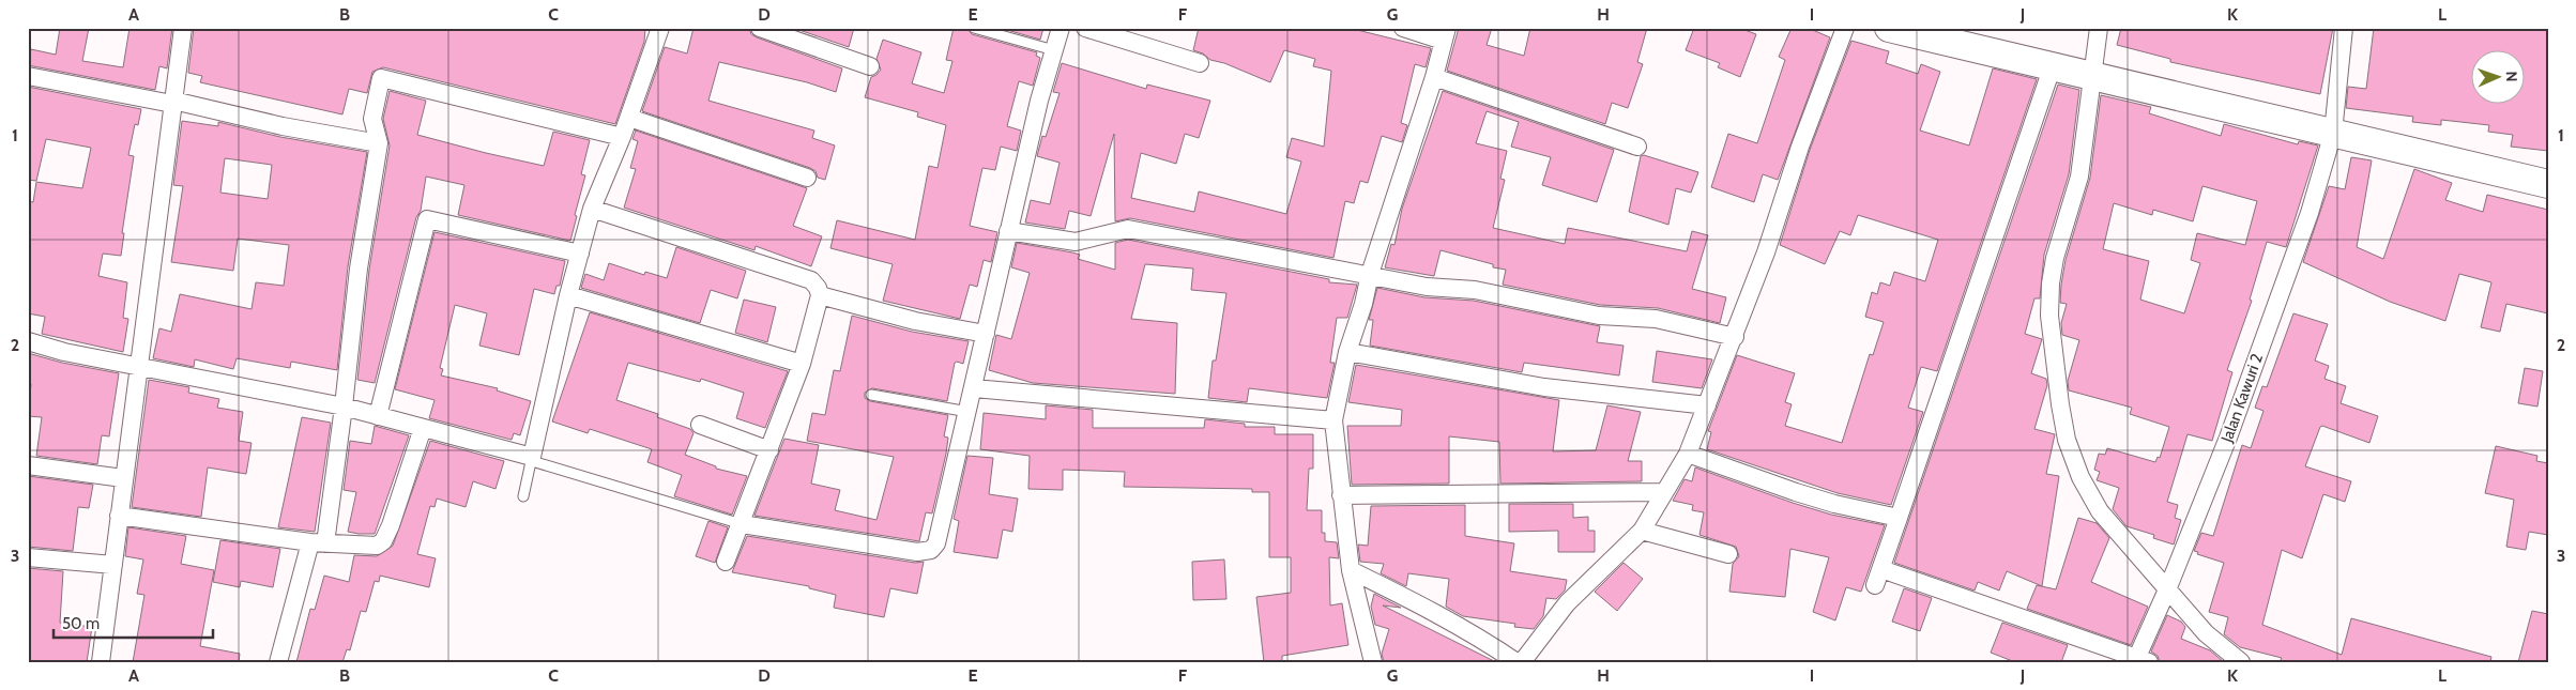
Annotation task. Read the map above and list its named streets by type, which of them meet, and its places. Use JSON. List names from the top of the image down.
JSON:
{
  "streets": {
    "street": ["Jalan Kawuri 2"]
  },
  "scale_bar": "50 m",
  "north": "right",
  "grid": {
    "columns": [
      "A",
      "B",
      "C",
      "D",
      "E",
      "F",
      "G",
      "H",
      "I",
      "J",
      "K",
      "L"
    ],
    "rows": ["1", "2", "3"]
  }
}
